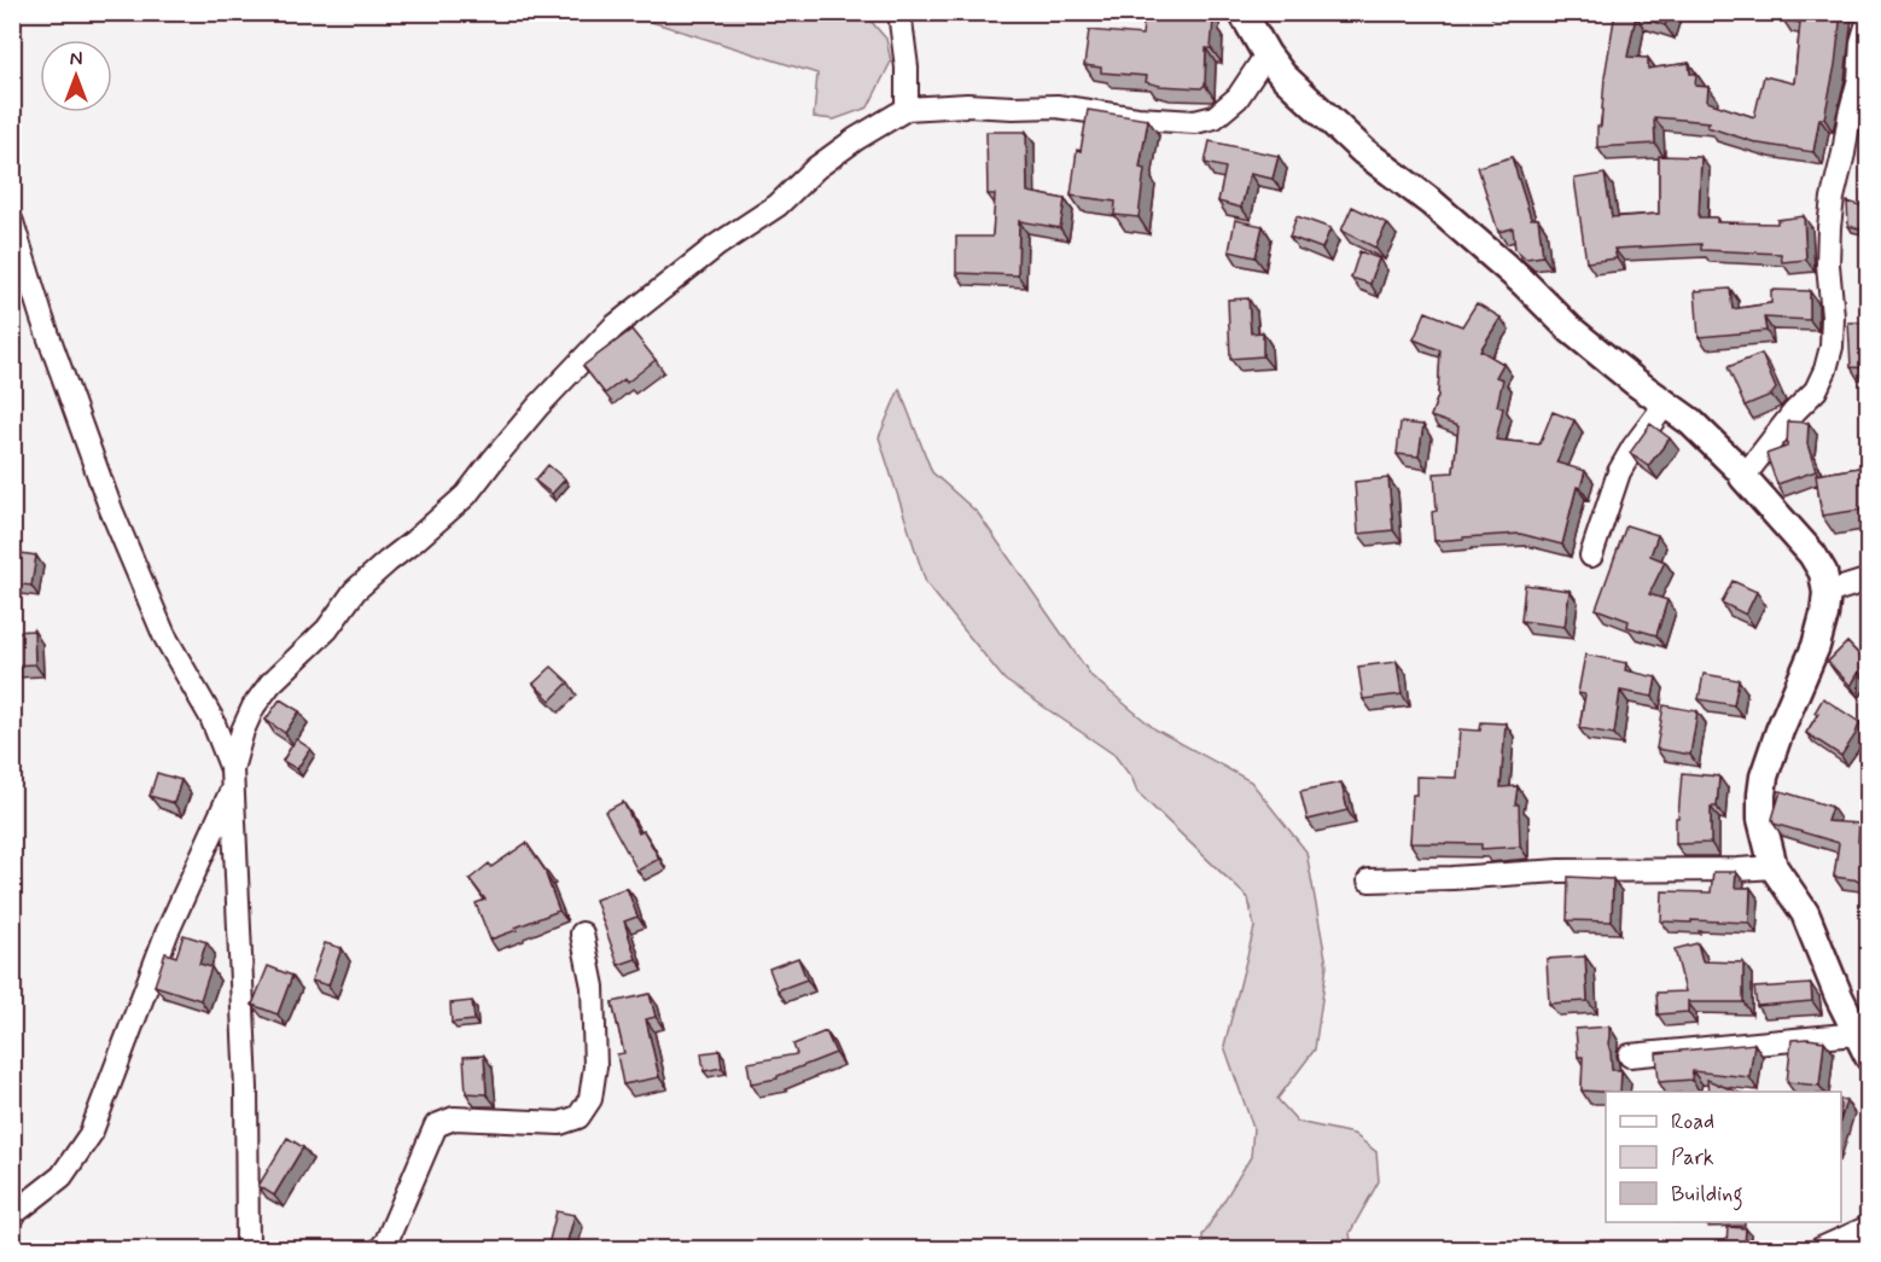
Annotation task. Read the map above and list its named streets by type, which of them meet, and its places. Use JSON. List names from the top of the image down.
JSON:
{
  "legend": ["Road", "Park", "Building"],
  "north": "top"
}
